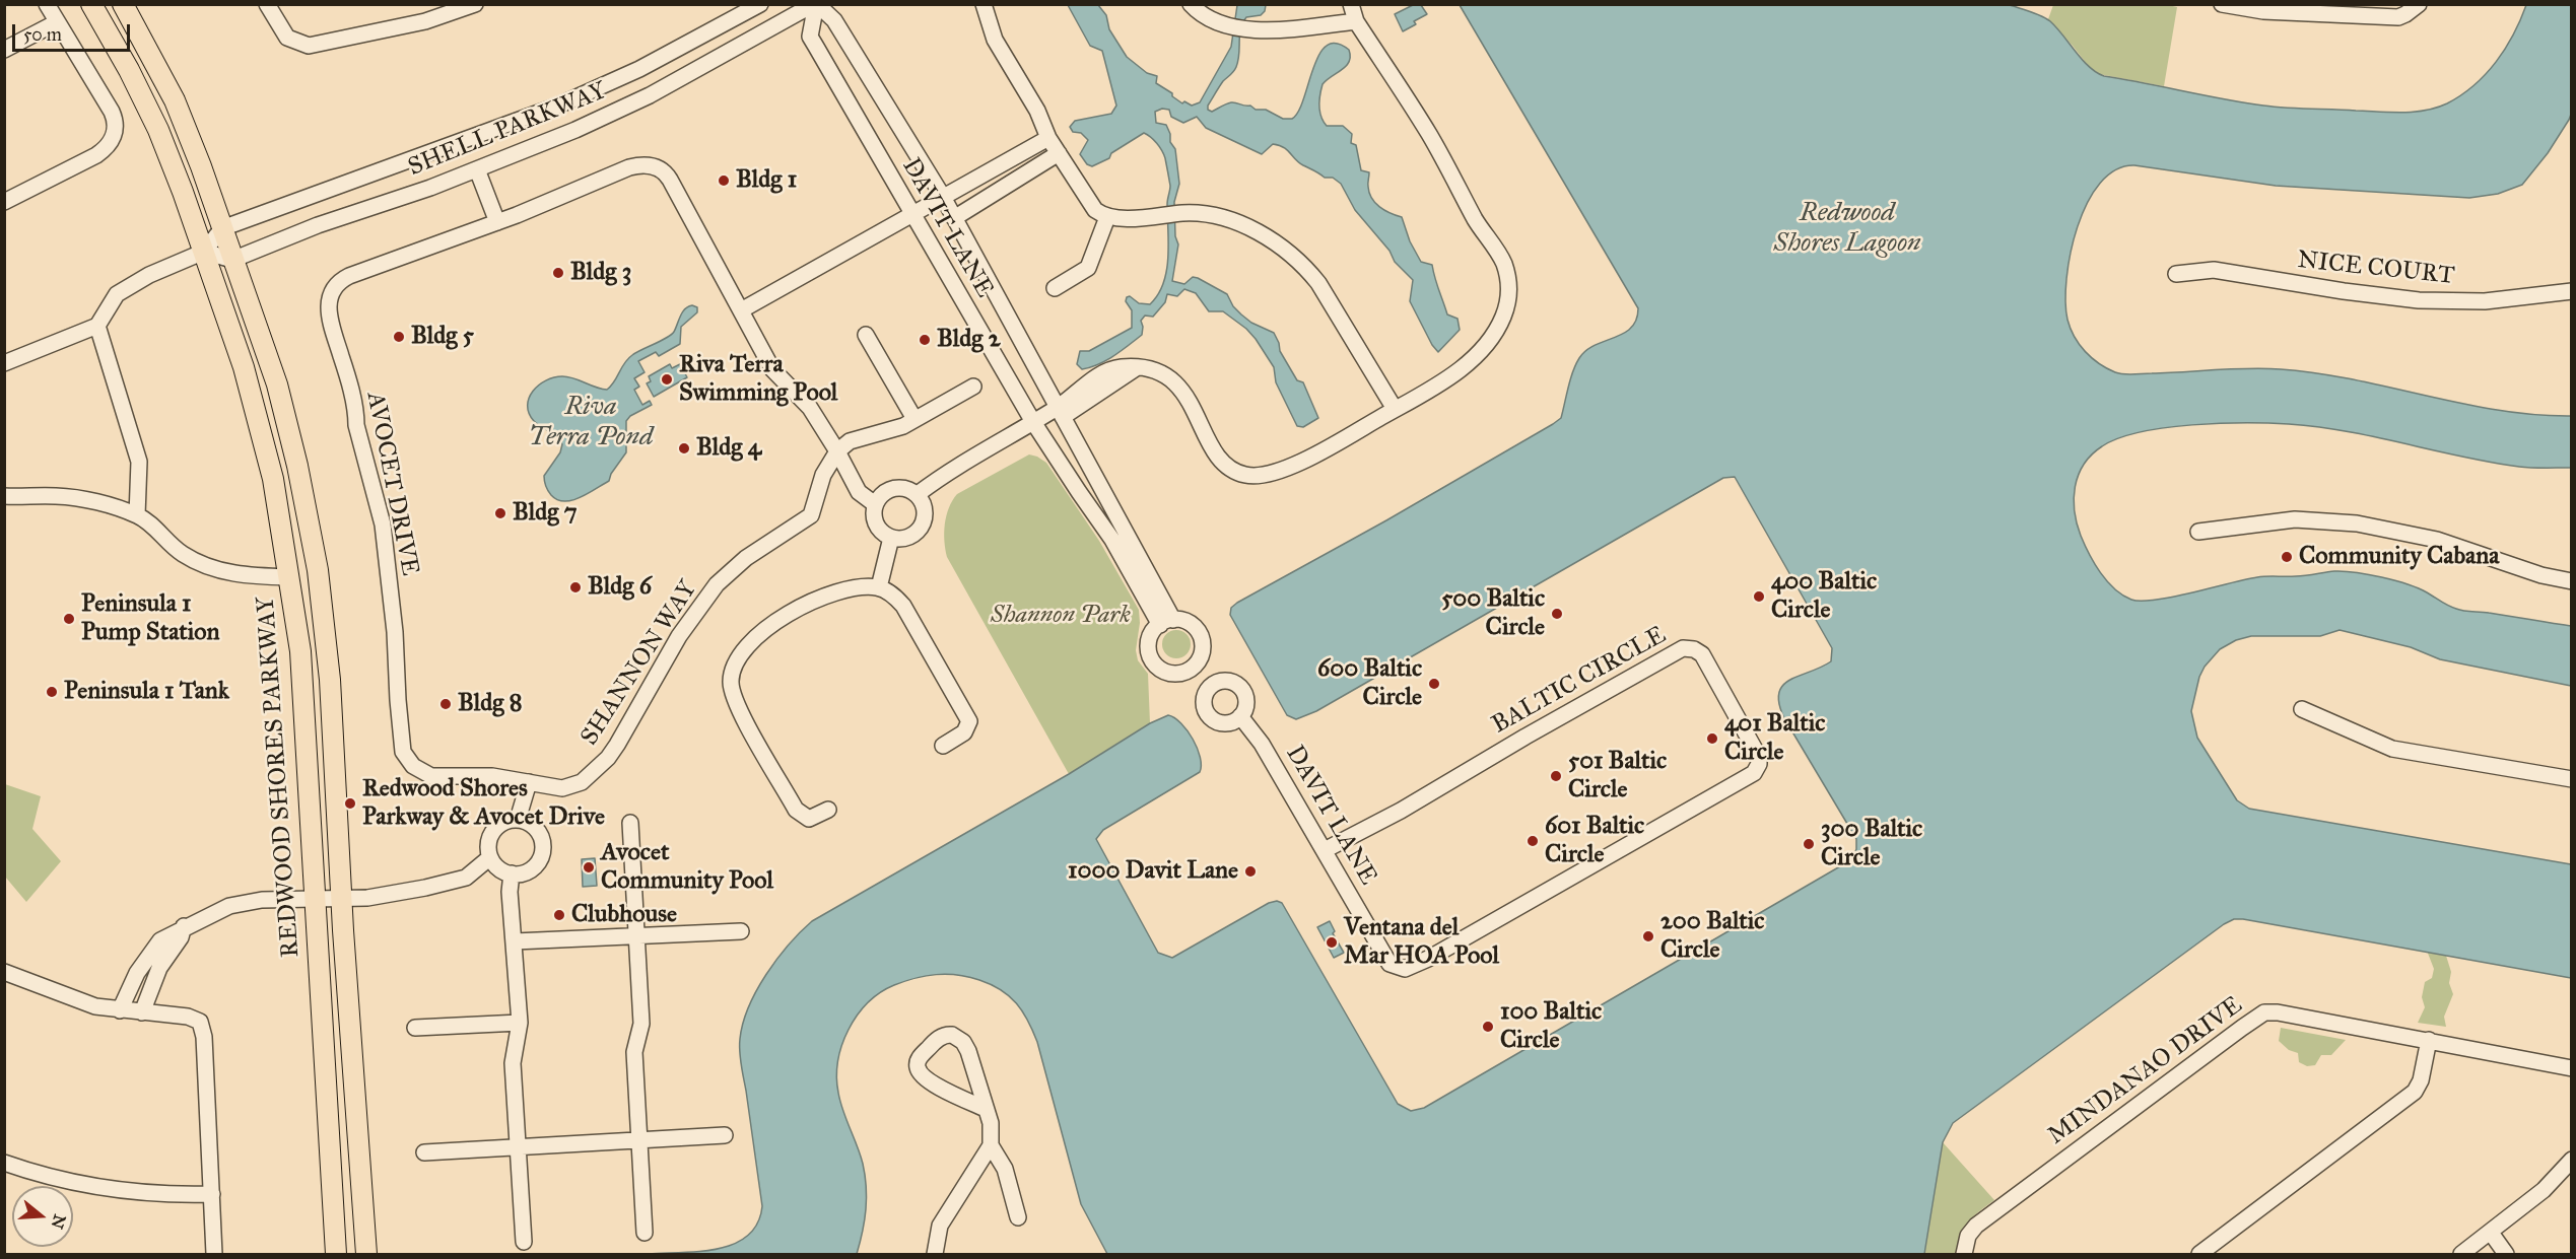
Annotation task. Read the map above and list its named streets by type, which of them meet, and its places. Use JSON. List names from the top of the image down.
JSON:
{
  "streets": {
    "main road": ["REDWOOD SHORES PARKWAY"],
    "street": [
      "SHELL PARKWAY",
      "DAVIT LANE",
      "NICE COURT",
      "AVOCET DRIVE",
      "SHANNON WAY",
      "BALTIC CIRCLE",
      "MINDANAO DRIVE"
    ]
  },
  "crossings": [
    ["SHELL PARKWAY", "DAVIT LANE"],
    ["DAVIT LANE", "BALTIC CIRCLE"],
    ["AVOCET DRIVE", "SHANNON WAY"]
  ],
  "water": ["Redwood Shores Lagoon", "Riva Terra Pond"],
  "parks": ["Shannon Park"],
  "places": [
    "Bldg 1",
    "Bldg 3",
    "Bldg 5",
    "Bldg 2",
    "Riva Terra Swimming Pool",
    "Bldg 4",
    "Bldg 7",
    "Community Cabana",
    "Bldg 6",
    "400 Baltic Circle",
    "500 Baltic Circle",
    "Peninsula 1 Pump Station",
    "600 Baltic Circle",
    "Peninsula 1 Tank",
    "Bldg 8",
    "401 Baltic Circle",
    "501 Baltic Circle",
    "Redwood Shores Parkway & Avocet Drive",
    "601 Baltic Circle",
    "300 Baltic Circle",
    "Avocet Community Pool",
    "1000 Davit Lane",
    "Clubhouse",
    "200 Baltic Circle",
    "Ventana del Mar HOA Pool",
    "100 Baltic Circle"
  ],
  "scale_bar": "50 m",
  "north": "right"
}
